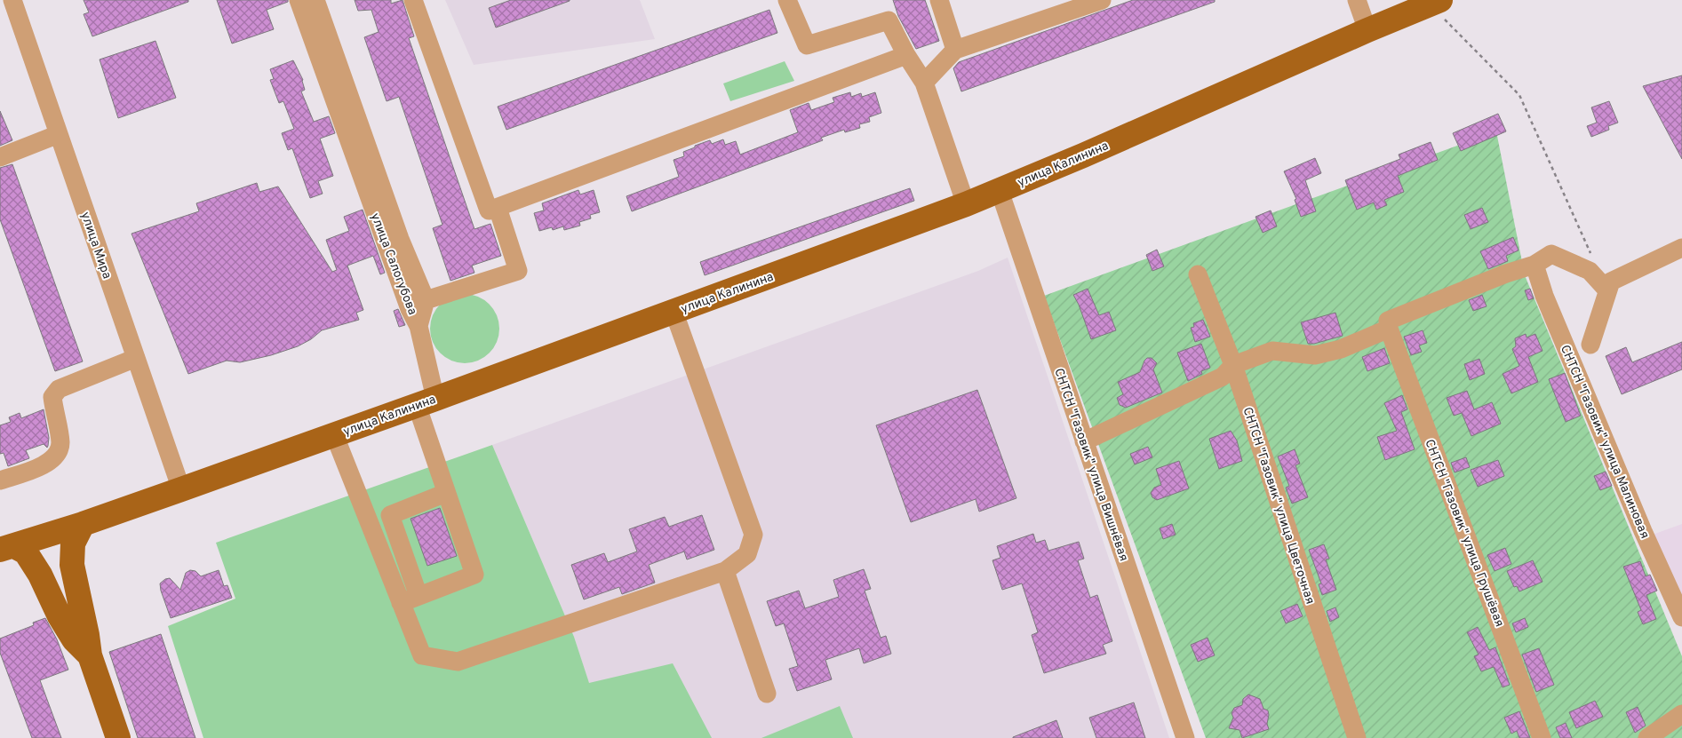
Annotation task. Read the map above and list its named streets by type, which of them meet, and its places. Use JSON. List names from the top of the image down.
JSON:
{
  "streets": {
    "main road": ["улица Калинина"],
    "street": [
      "улица Мира",
      "улица Салогубова",
      "СНТСН \"Газовик\" улица Малиновая",
      "СНТСН \"Газовик\" улица Вишнёвая",
      "СНТСН \"Газовик\" улица Цветочная",
      "СНТСН \"Газовик\" улица Грушёвая"
    ]
  },
  "crossings": [
    ["улица Калинина", "улица Мира"],
    ["улица Калинина", "СНТСН \"Газовик\" улица Вишнёвая"]
  ]
}
